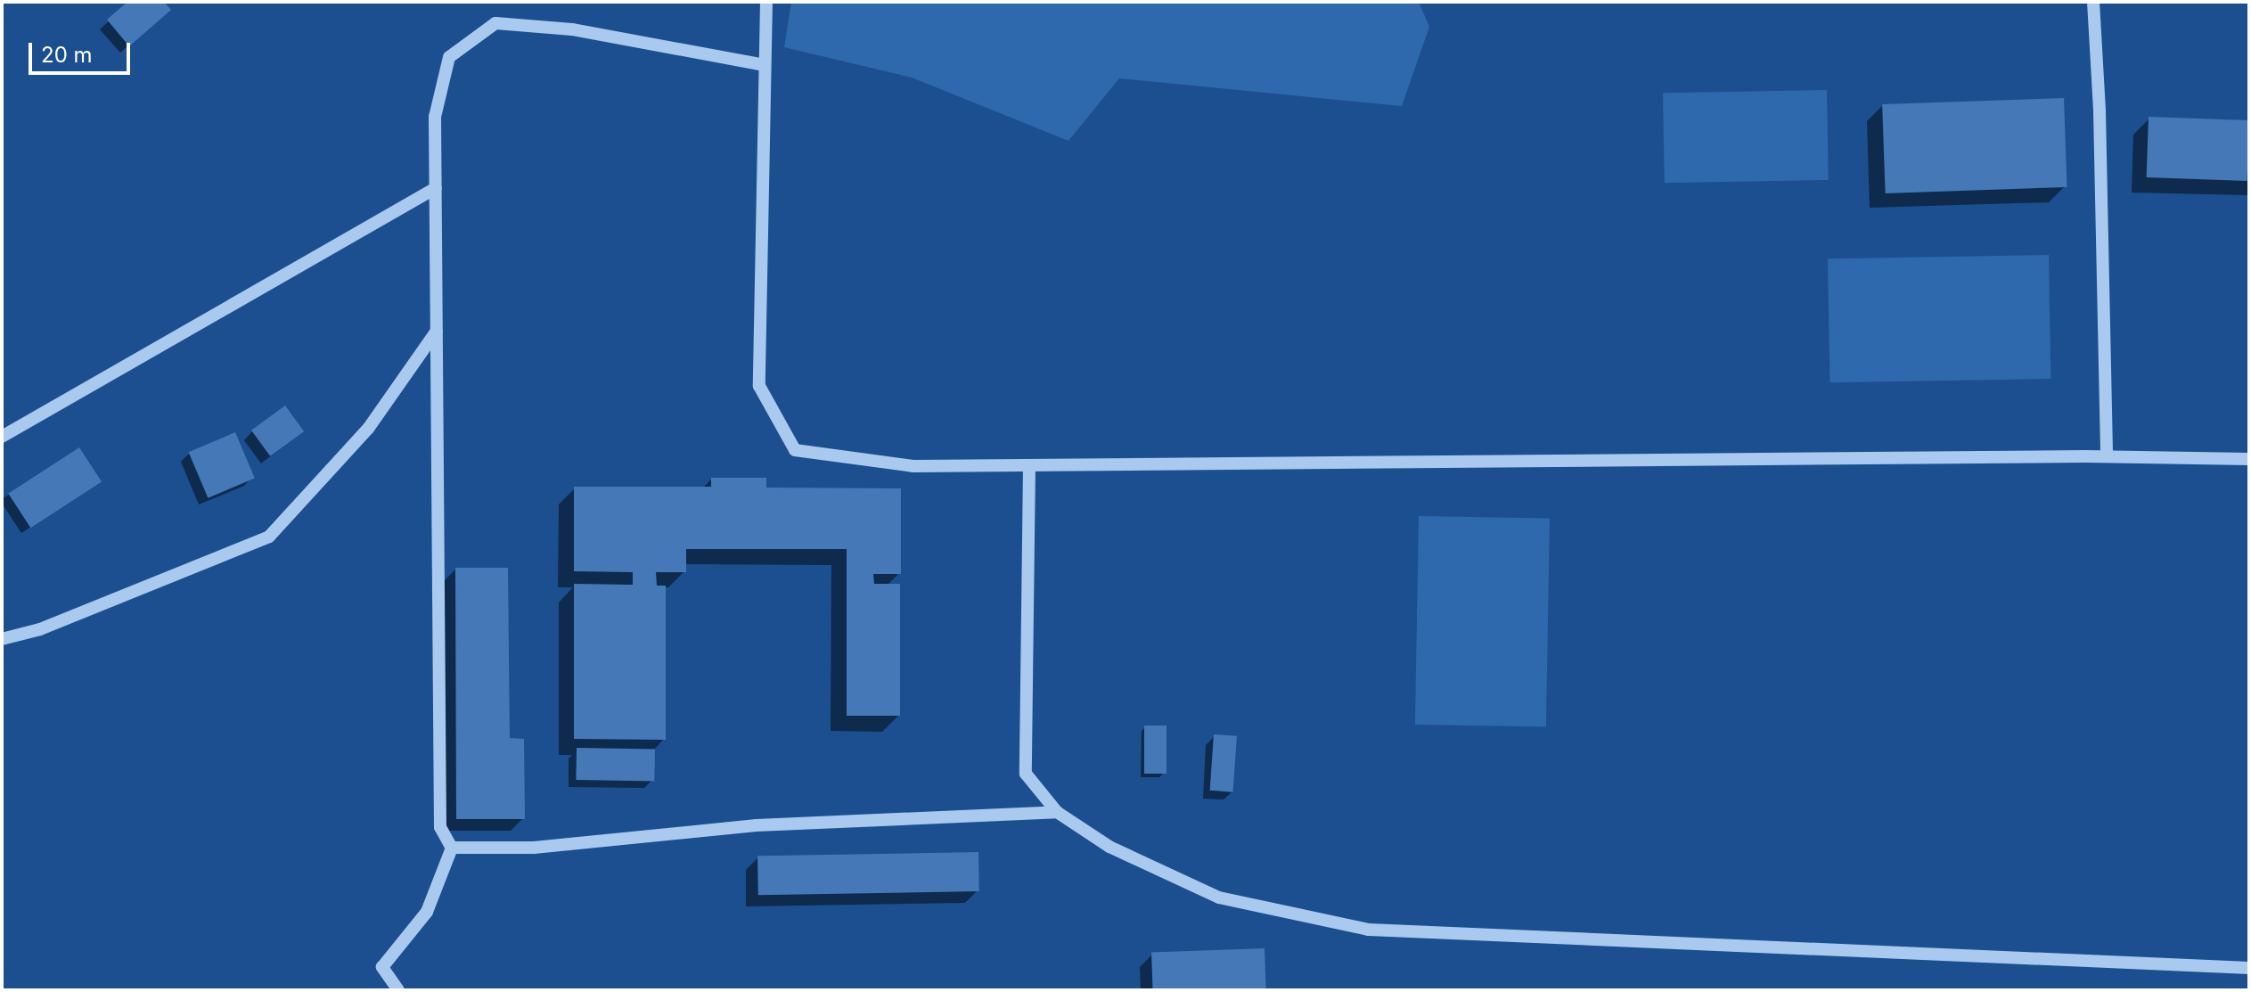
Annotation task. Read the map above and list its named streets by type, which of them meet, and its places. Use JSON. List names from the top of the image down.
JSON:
{
  "scale_bar": "20 m"
}
